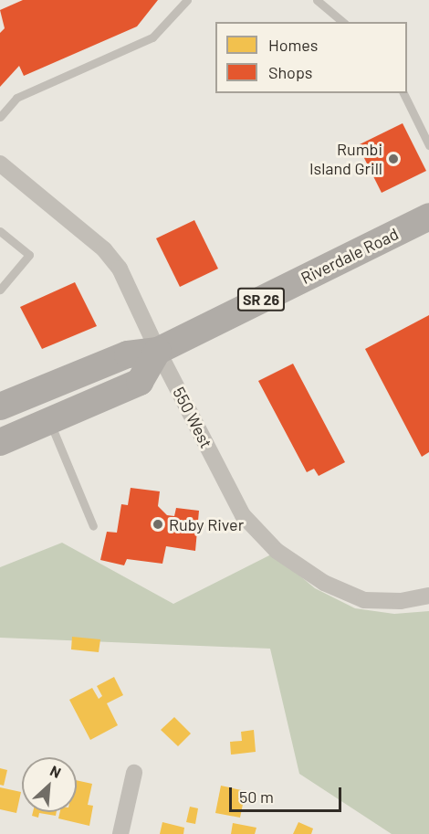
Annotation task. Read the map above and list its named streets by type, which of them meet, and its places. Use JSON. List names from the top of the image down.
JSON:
{
  "streets": {
    "main road": ["Riverdale Road", "SR 26"],
    "street": ["550 West"]
  },
  "crossings": [
    ["Riverdale Road", "SR 26"],
    ["Riverdale Road", "550 West"],
    ["SR 26", "550 West"]
  ],
  "places": ["Rumbi Island Grill", "Ruby River"],
  "legend": ["Homes", "Shops"],
  "scale_bar": "50 m",
  "north": "top right"
}
